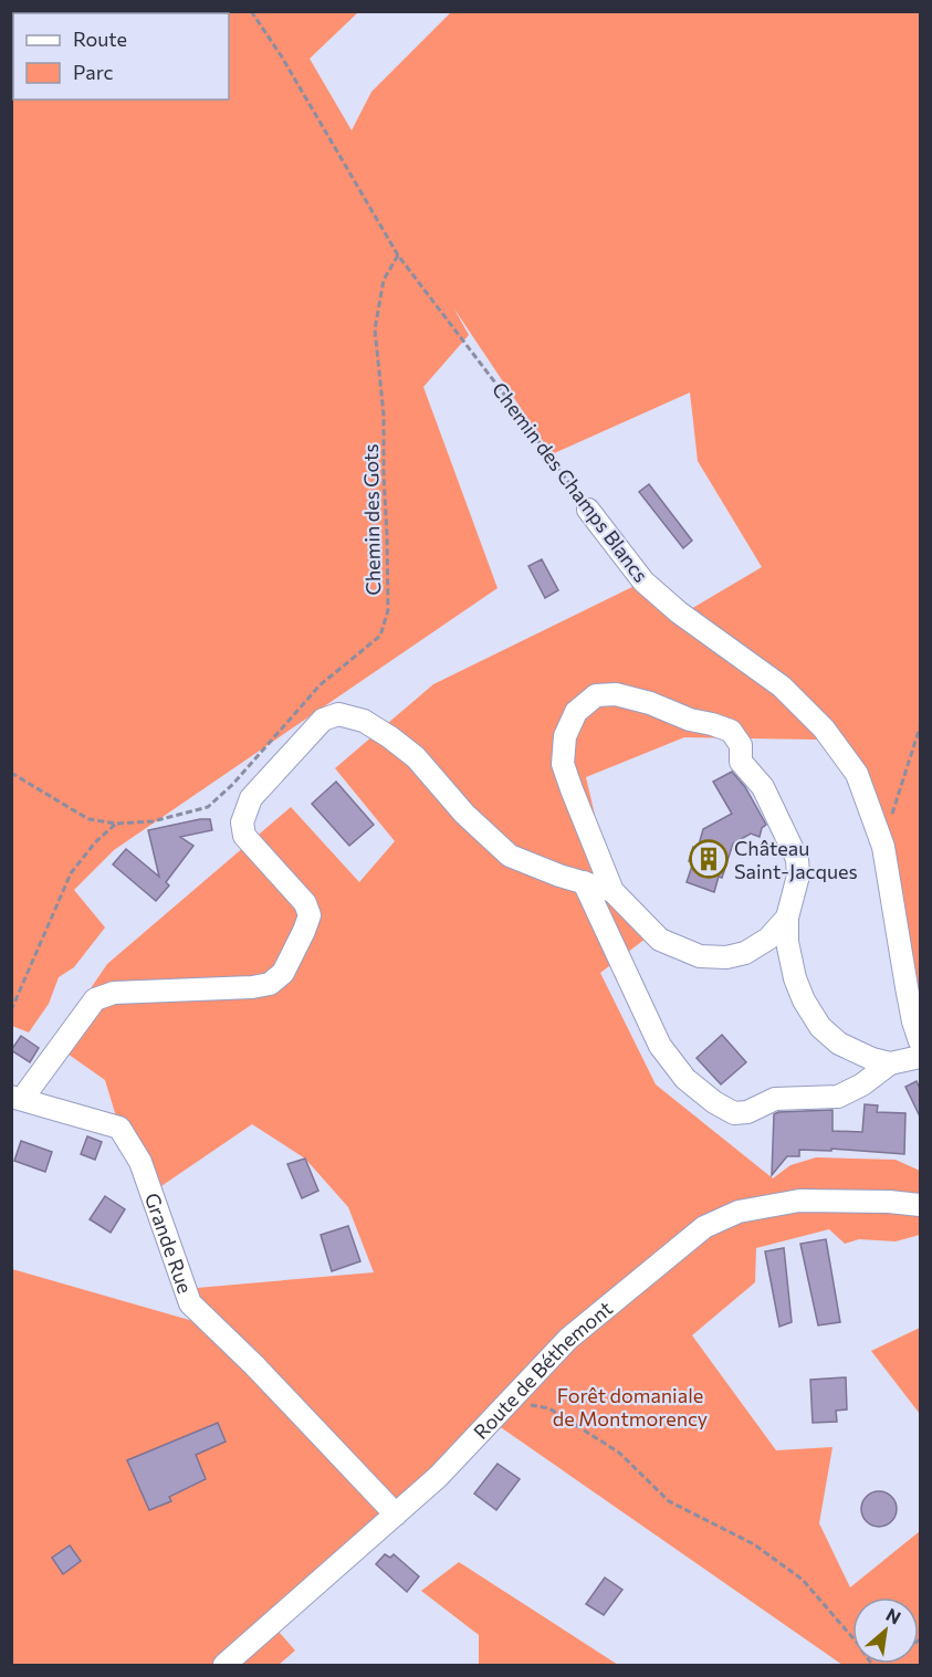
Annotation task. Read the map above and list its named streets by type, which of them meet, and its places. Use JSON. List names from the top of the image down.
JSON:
{
  "streets": {
    "street": ["Chemin des Champs Blancs", "Grande Rue", "Route de Béthemont"],
    "path": ["Chemin des Gots"]
  },
  "crossings": [
    ["Chemin des Champs Blancs", "Chemin des Gots"],
    ["Grande Rue", "Route de Béthemont"]
  ],
  "parks": ["Forêt domaniale de Montmorency"],
  "places": {
    "building": ["Château Saint-Jacques"]
  },
  "legend": ["Route", "Parc"],
  "north": "top right"
}
